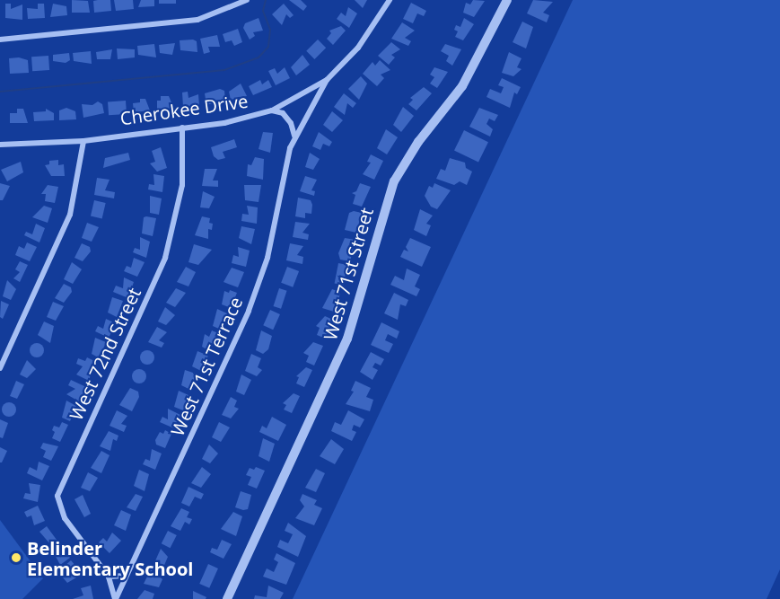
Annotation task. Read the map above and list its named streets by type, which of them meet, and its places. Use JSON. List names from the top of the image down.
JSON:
{
  "streets": {
    "street": [
      "Cherokee Drive",
      "West 71st Street",
      "West 72nd Street",
      "West 71st Terrace"
    ]
  },
  "crossings": [
    ["Cherokee Drive", "West 72nd Street"],
    ["Cherokee Drive", "West 71st Terrace"],
    ["West 72nd Street", "West 71st Terrace"]
  ],
  "places": ["Belinder Elementary School"]
}
